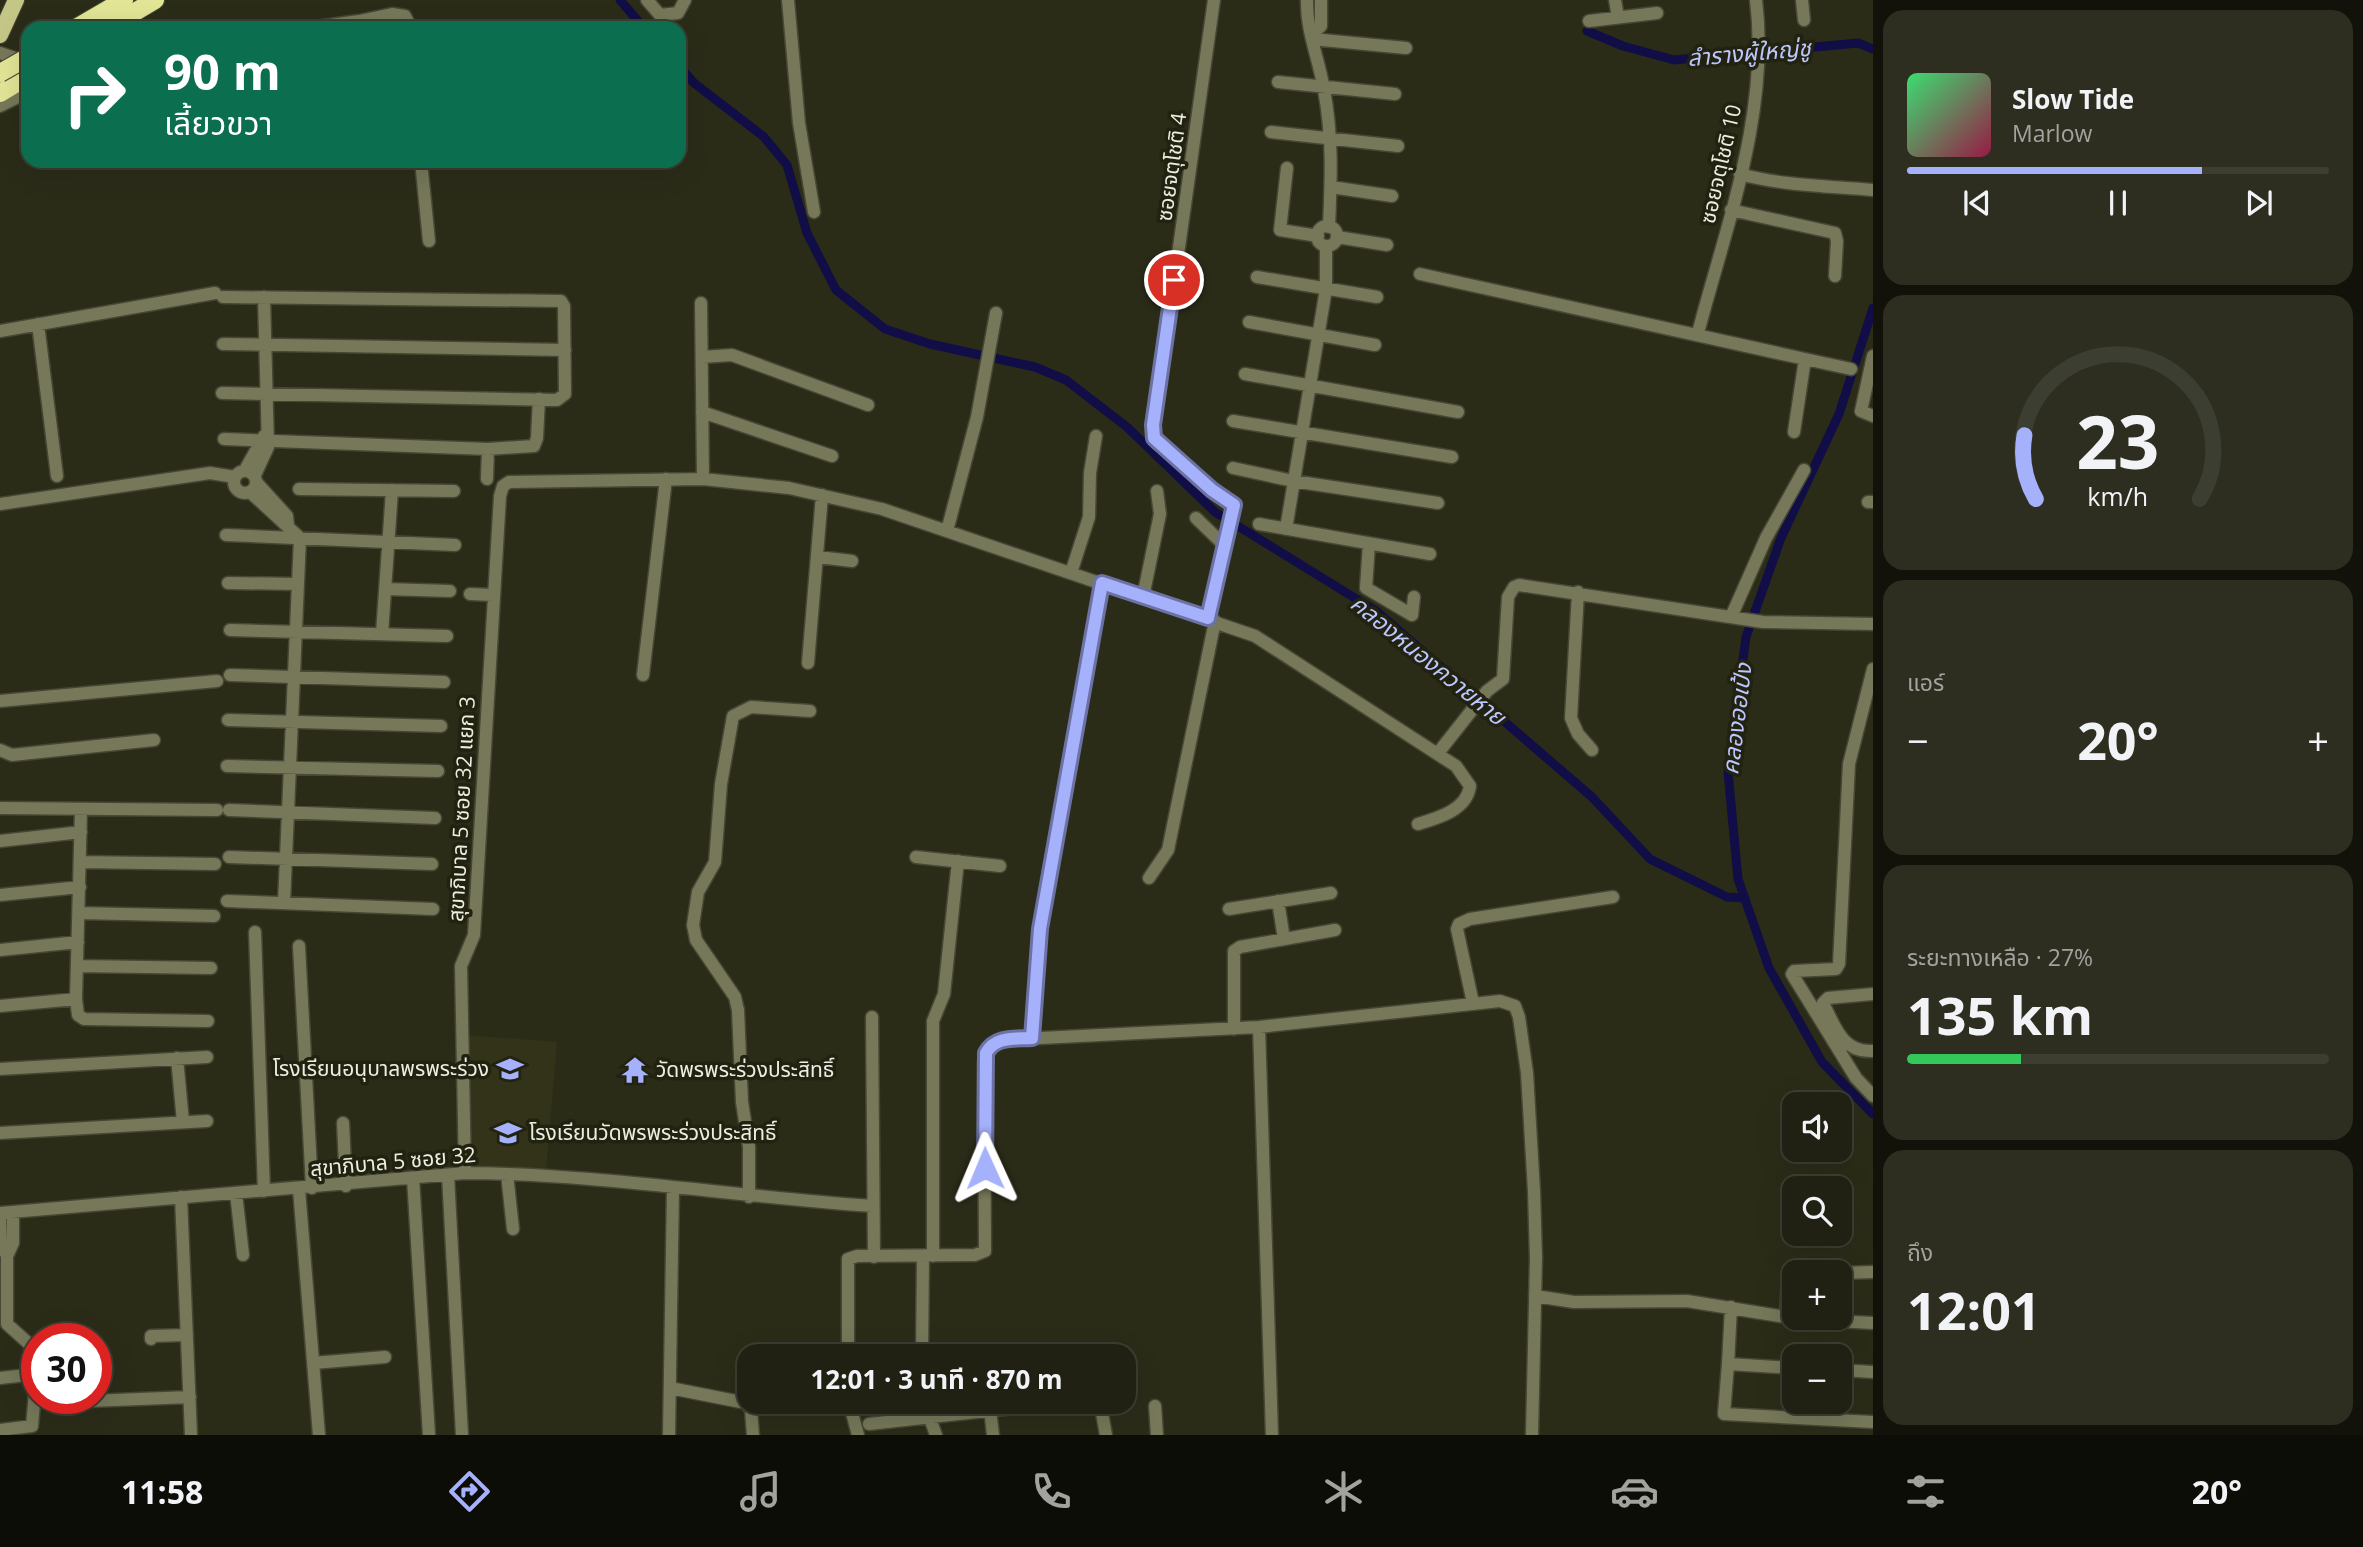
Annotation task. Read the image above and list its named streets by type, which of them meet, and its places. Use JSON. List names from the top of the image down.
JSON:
{
  "streets": {
    "street": [
      "ซอยจตุโชติ 10",
      "ซอยจตุโชติ 4",
      "สุขาภิบาล 5 ซอย 32 แยก 3",
      "สุขาภิบาล 5 ซอย 32"
    ]
  },
  "crossings": [
    ["สุขาภิบาล 5 ซอย 32 แยก 3", "สุขาภิบาล 5 ซอย 32"]
  ],
  "water": ["ลำรางผู้ใหญ่ชู", "คลองหนองควายหาย", "คลองออเป้ง"],
  "places": {
    "school or university": ["โรงเรียนอนุบาลพรพระร่วง", "โรงเรียนวัดพรพระร่วงประสิทธิ์"],
    "temple": ["วัดพรพระร่วงประสิทธิ์"]
  },
  "page": {
    "turn": ["90 m", "เลี้ยวขวา"],
    "song": ["Slow Tide", "Marlow"],
    "tile": [
      "แอร์",
      ["ระยะทางเหลือ · 27%", "135 km"],
      ["ถึง", "12:01"]
    ],
    "heat": ["−", "20°", "+"],
    "map_buttons": ["+", "−"],
    "limit": "30",
    "trip": "12:01 · 3 นาที · 870 m",
    "tabs": ["11:58", "20°"],
    "gauge": ["23", "km/h"]
  }
}
